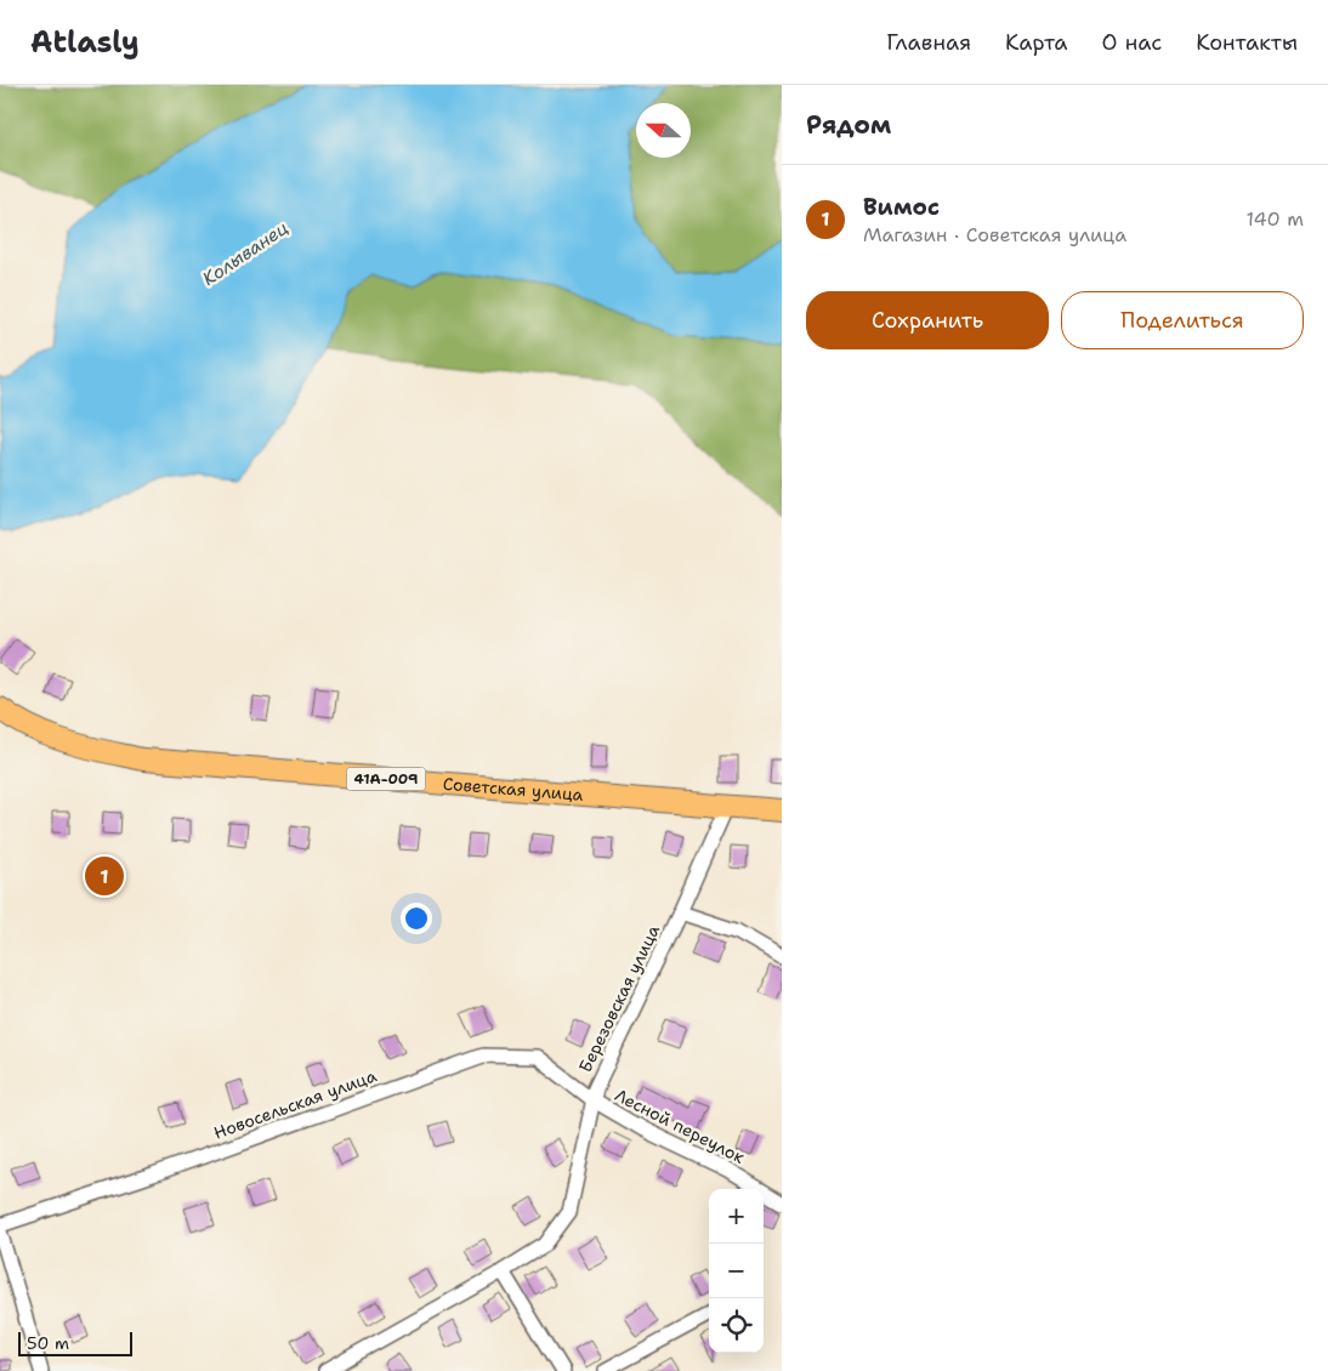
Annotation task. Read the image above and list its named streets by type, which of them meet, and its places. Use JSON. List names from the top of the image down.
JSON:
{
  "streets": {
    "main road": ["41А-009", "Советская улица"],
    "street": ["Березовская улица", "Новосельская улица", "Лесной переулок"]
  },
  "crossings": [
    ["Советская улица", "Березовская улица"],
    ["Березовская улица", "Новосельская улица"],
    ["Березовская улица", "Лесной переулок"],
    ["Новосельская улица", "Лесной переулок"]
  ],
  "water": ["Колыванец"],
  "scale_bar": "50 m",
  "north": "left",
  "page": {
    "header": "Atlasly",
    "nav": [
      "Главная",
      "Карта",
      "О нас",
      "Контакты"
    ],
    "heading": "Рядом",
    "list": [
      {
        "mark": "1",
        "name": "Вимос",
        "note": "Магазин · Советская улица",
        "value": "140 m"
      }
    ],
    "buttons": ["Сохранить", "Поделиться"],
    "pins": "1",
    "map_buttons": ["+", "−"],
    "scale": "50 m"
  }
}
